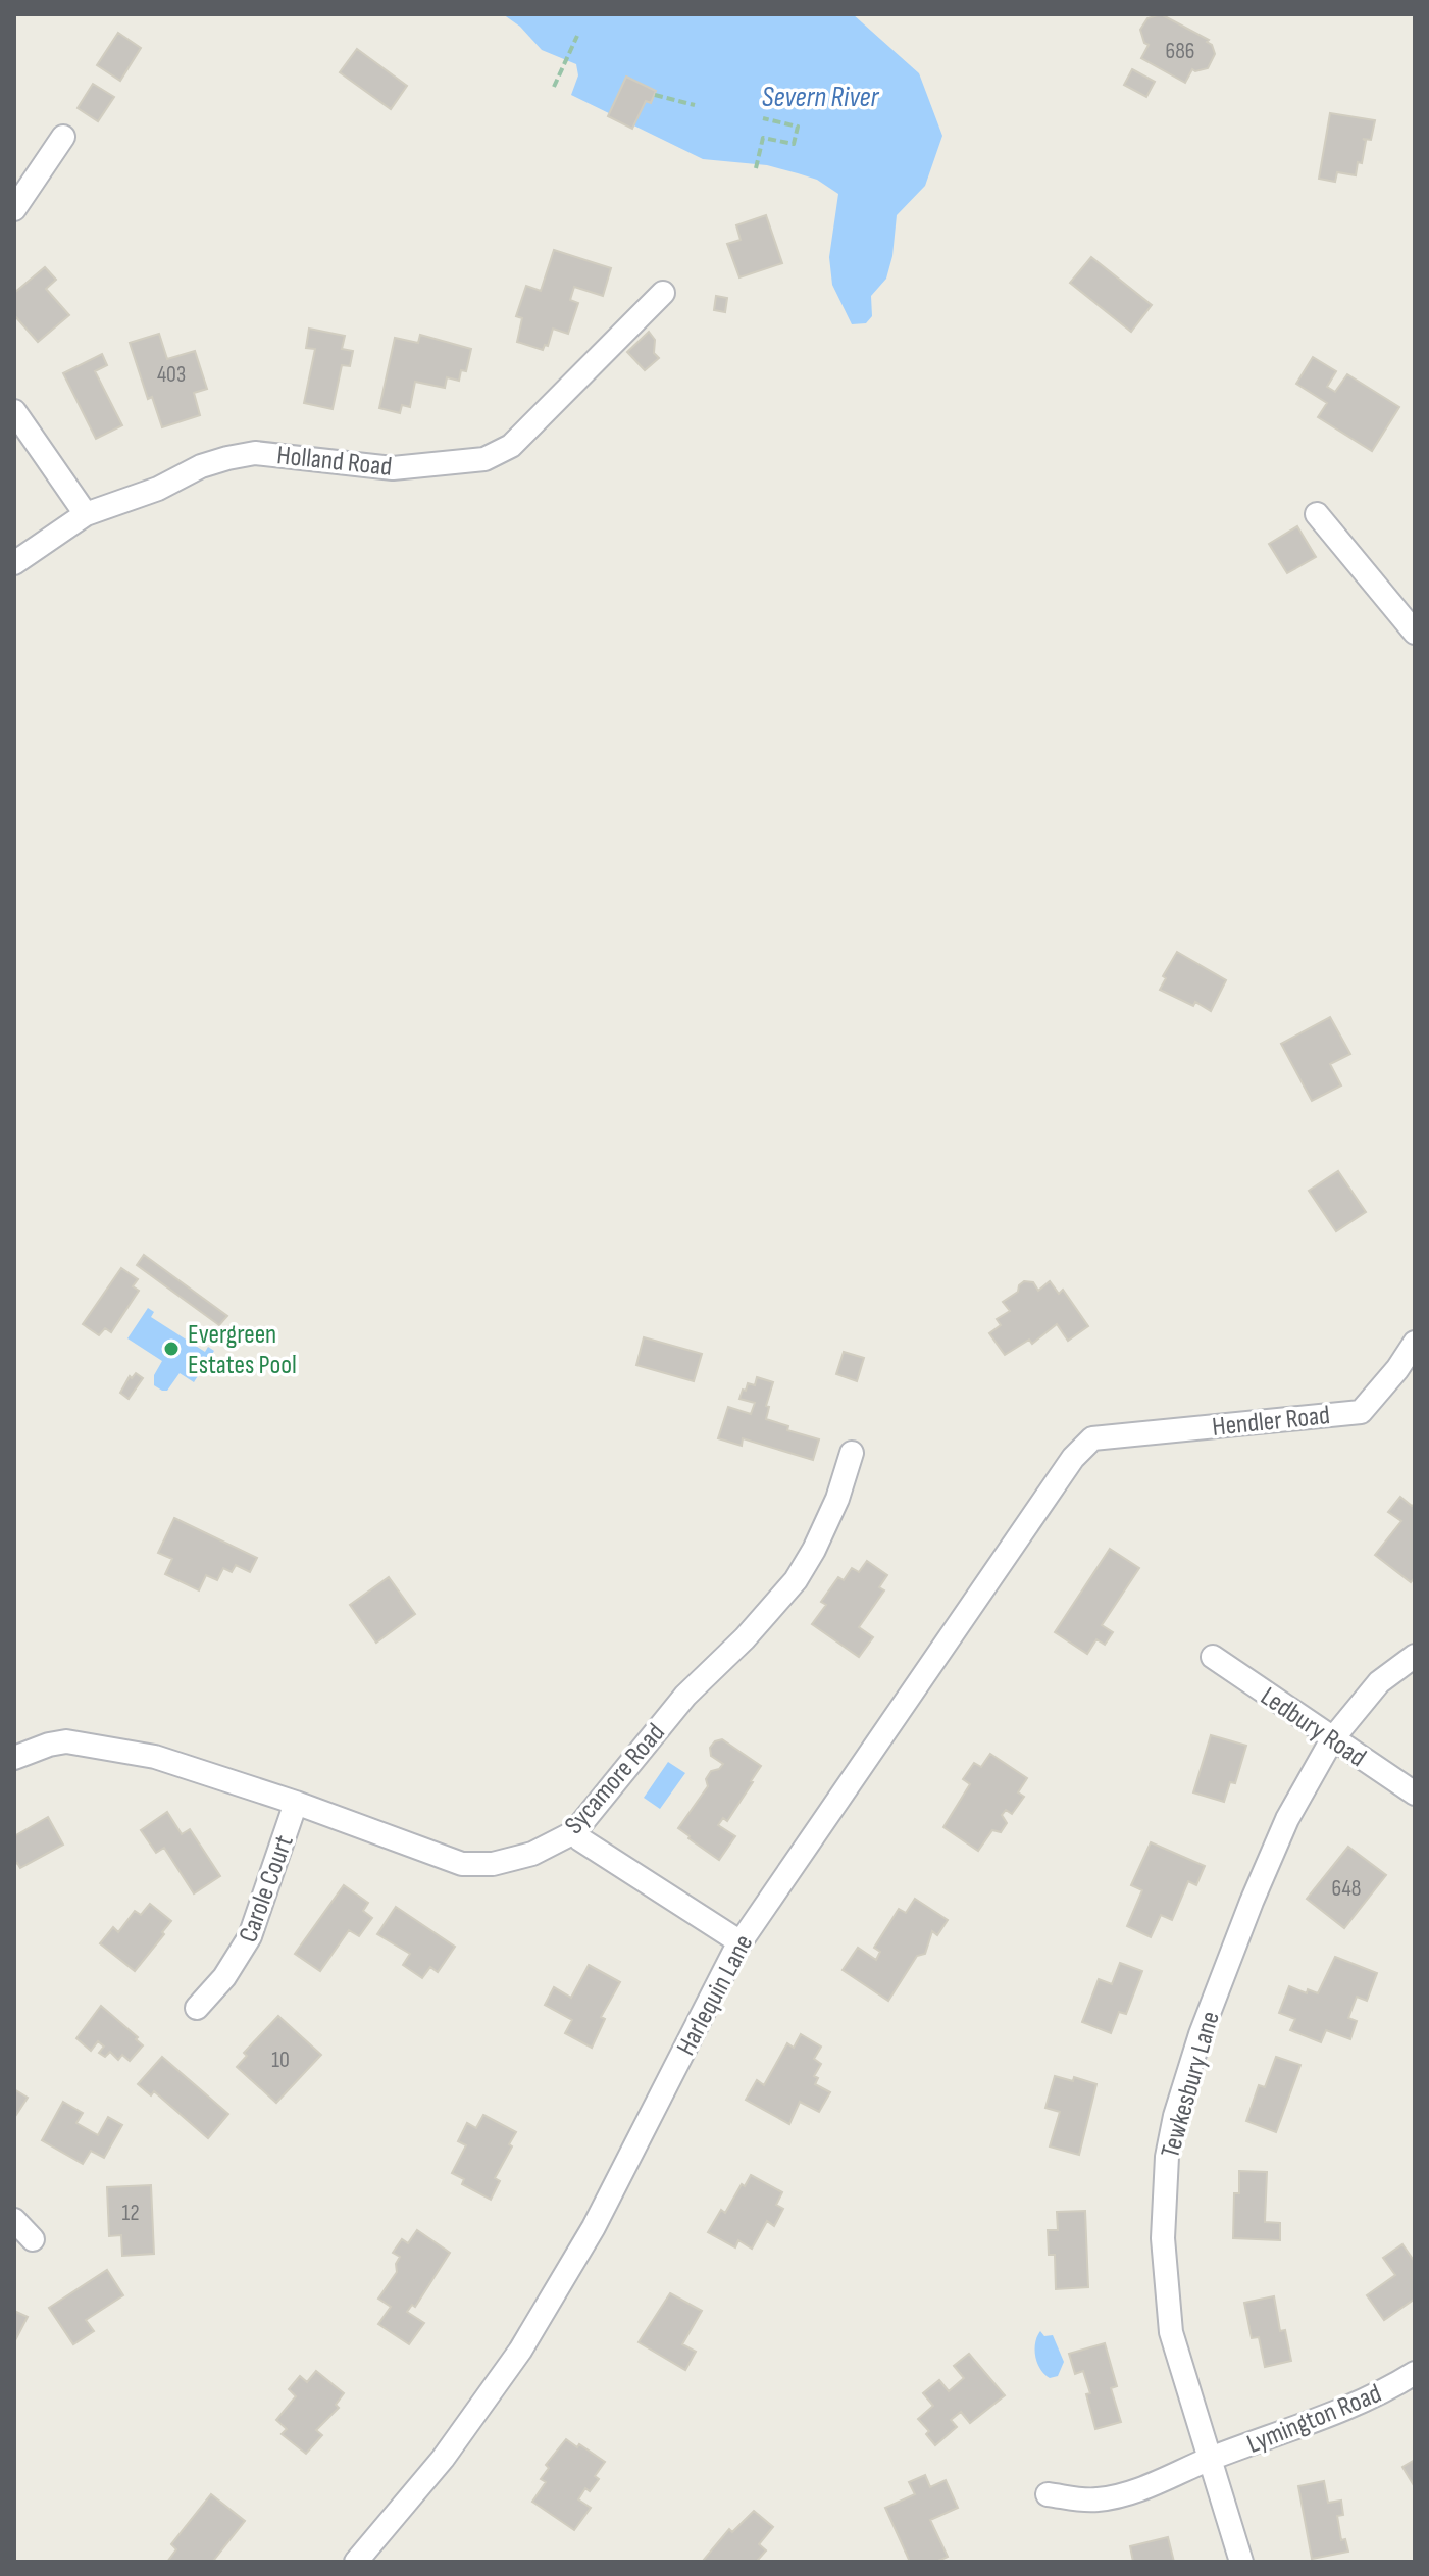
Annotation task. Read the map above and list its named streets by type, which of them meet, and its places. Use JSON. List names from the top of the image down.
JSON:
{
  "streets": {
    "street": [
      "Holland Road",
      "Hendler Road",
      "Ledbury Road",
      "Sycamore Road",
      "Carole Court",
      "Harlequin Lane",
      "Tewkesbury Lane",
      "Lymington Road"
    ]
  },
  "crossings": [
    ["Hendler Road", "Harlequin Lane"],
    ["Ledbury Road", "Tewkesbury Lane"],
    ["Sycamore Road", "Carole Court"],
    ["Tewkesbury Lane", "Lymington Road"]
  ],
  "water": ["Severn River"],
  "places": ["Evergreen Estates Pool"],
  "house_numbers": [
    "686",
    "403",
    "648",
    "10",
    "12"
  ]
}
